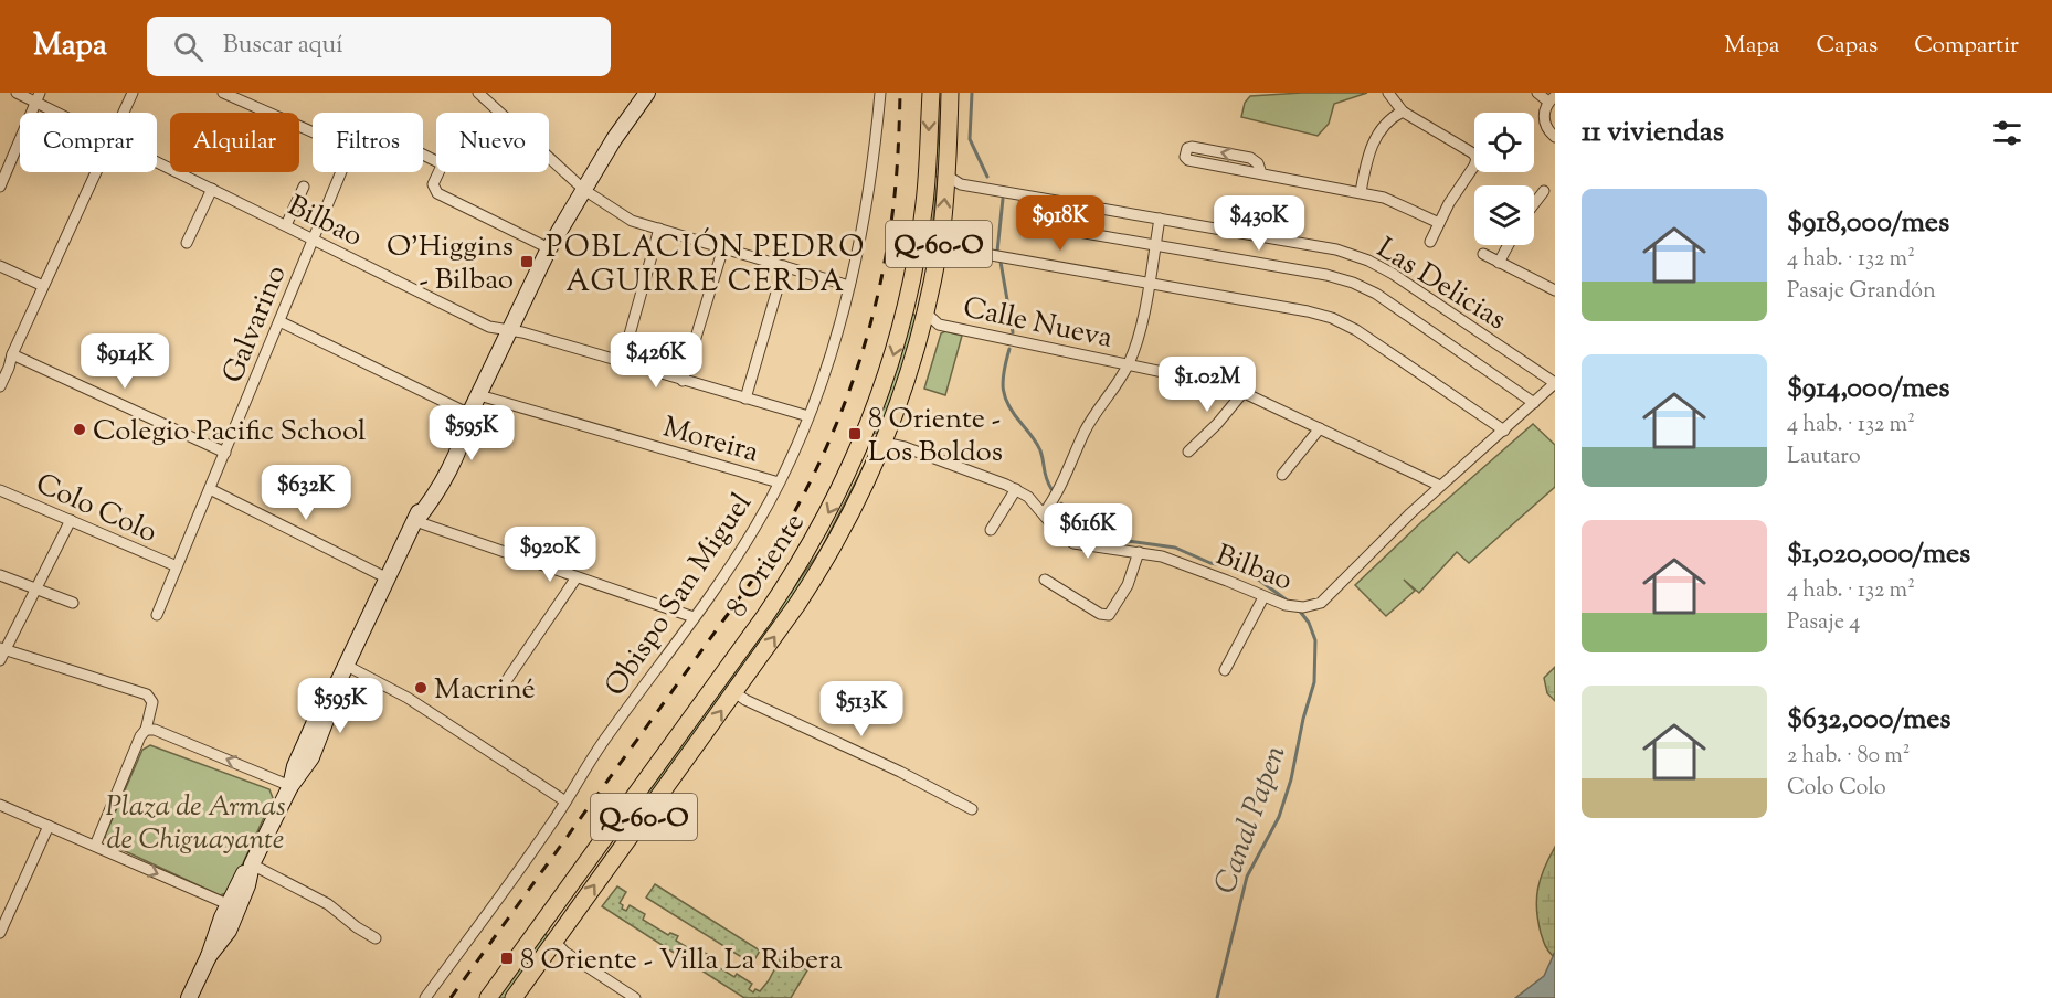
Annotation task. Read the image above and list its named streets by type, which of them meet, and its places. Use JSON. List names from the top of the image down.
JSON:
{
  "streets": {
    "main road": ["Q-60-O", "8 Oriente"],
    "street": [
      "Bilbao",
      "Las Delicias",
      "Calle Nueva",
      "Galvarino",
      "Moreira",
      "Colo Colo",
      "Obispo San Miguel"
    ]
  },
  "crossings": [
    ["Bilbao", "Las Delicias"],
    ["Bilbao", "Calle Nueva"],
    ["Bilbao", "Galvarino"],
    ["Bilbao", "8 Oriente"],
    ["Bilbao", "Obispo San Miguel"],
    ["Las Delicias", "8 Oriente"],
    ["Calle Nueva", "8 Oriente"],
    ["Galvarino", "Colo Colo"],
    ["Moreira", "Obispo San Miguel"]
  ],
  "districts": ["POBLACIÓN PEDRO AGUIRRE CERDA"],
  "water": ["Canal Papen"],
  "parks": ["Plaza de Armas de Chiguayante"],
  "places": {
    "transit": ["O'Higgins - Bilbao", "8 Oriente - Los Boldos", "8 Oriente - Villa La Ribera"],
    "other": ["Colegio Pacific School", "Macriné"]
  },
  "page": {
    "header": "Mapa",
    "search": "Buscar aquí",
    "nav": ["Mapa", "Capas", "Compartir"],
    "heading": "11 viviendas",
    "chip": [
      "Comprar",
      "Alquilar",
      "Filtros",
      "Nuevo"
    ],
    "list": [
      {
        "name": "$918,000/mes",
        "note": "4 hab. · 132 m² · Pasaje Grandón"
      },
      {
        "name": "$914,000/mes",
        "note": "4 hab. · 132 m² · Lautaro"
      },
      {
        "name": "$1,020,000/mes",
        "note": "4 hab. · 132 m² · Pasaje 4"
      },
      {
        "name": "$632,000/mes",
        "note": "2 hab. · 80 m² · Colo Colo"
      }
    ],
    "price": [
      "$918K",
      "$430K",
      "$426K",
      "$914K",
      "$1.02M",
      "$595K",
      "$632K",
      "$616K",
      "$920K",
      "$595K",
      "$513K"
    ]
  }
}
